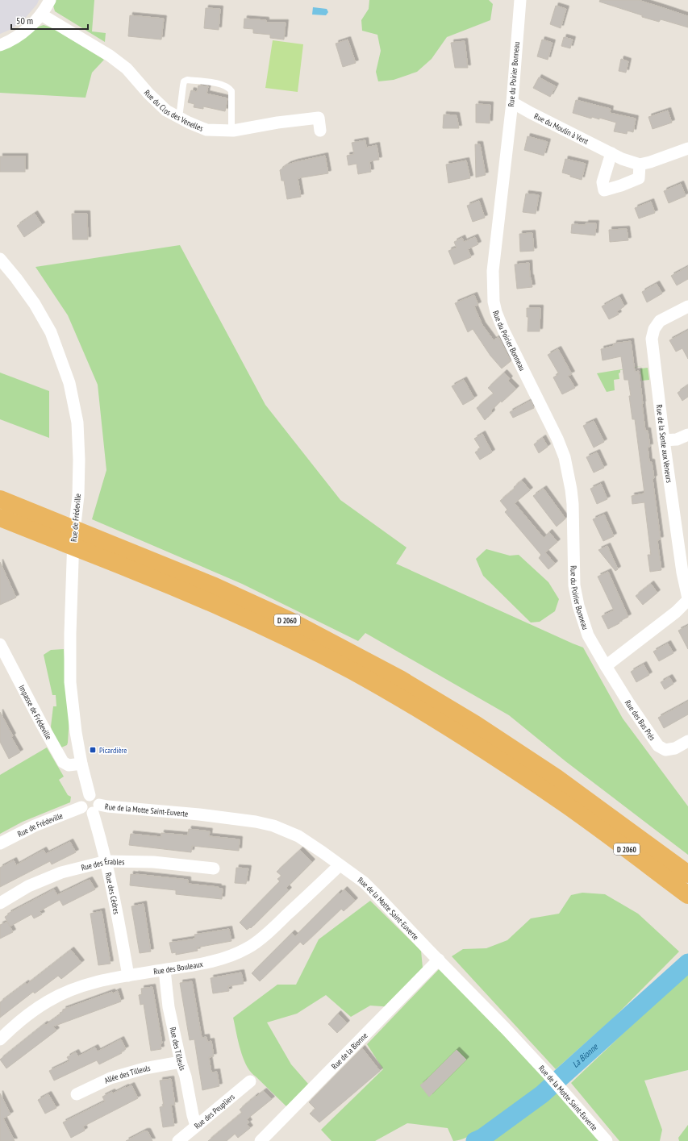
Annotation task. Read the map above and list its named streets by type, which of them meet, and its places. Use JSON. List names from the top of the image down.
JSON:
{
  "streets": {
    "highway": ["D 2060"],
    "street": [
      "Rue du Poirier Bonneau",
      "Rue du Clos des Venelles",
      "Rue du Moulin à Vent",
      "Rue de la Sente aux Veneurs",
      "Rue de Frédeville",
      "Impasse de Frédeville",
      "Rue des Bas Prés",
      "Rue de la Motte Saint-Euverte",
      "Rue des Érables",
      "Rue des Cèdres",
      "Rue des Bouleaux",
      "Rue des Tilleuls",
      "Rue de la Bionne",
      "Allée des Tilleuls",
      "Rue des Peupliers"
    ]
  },
  "crossings": [
    ["Rue du Poirier Bonneau", "Rue du Moulin à Vent"],
    ["Rue du Poirier Bonneau", "Rue de la Sente aux Veneurs"],
    ["Rue du Poirier Bonneau", "Rue des Bas Prés"],
    ["Rue de la Sente aux Veneurs", "Rue des Bas Prés"],
    ["Rue de Frédeville", "Impasse de Frédeville"],
    ["Rue de Frédeville", "Rue de la Motte Saint-Euverte"],
    ["Rue de Frédeville", "Rue des Cèdres"],
    ["Rue de la Motte Saint-Euverte", "Rue des Cèdres"],
    ["Rue de la Motte Saint-Euverte", "Rue des Bouleaux"],
    ["Rue de la Motte Saint-Euverte", "Rue de la Bionne"],
    ["Rue des Érables", "Rue des Cèdres"],
    ["Rue des Cèdres", "Rue des Bouleaux"],
    ["Rue des Bouleaux", "Rue des Tilleuls"],
    ["Rue des Tilleuls", "Allée des Tilleuls"],
    ["Rue des Tilleuls", "Rue des Peupliers"]
  ],
  "water": ["La Bionne"],
  "places": {
    "transit": ["Picardière"]
  },
  "scale_bar": "50 m"
}
